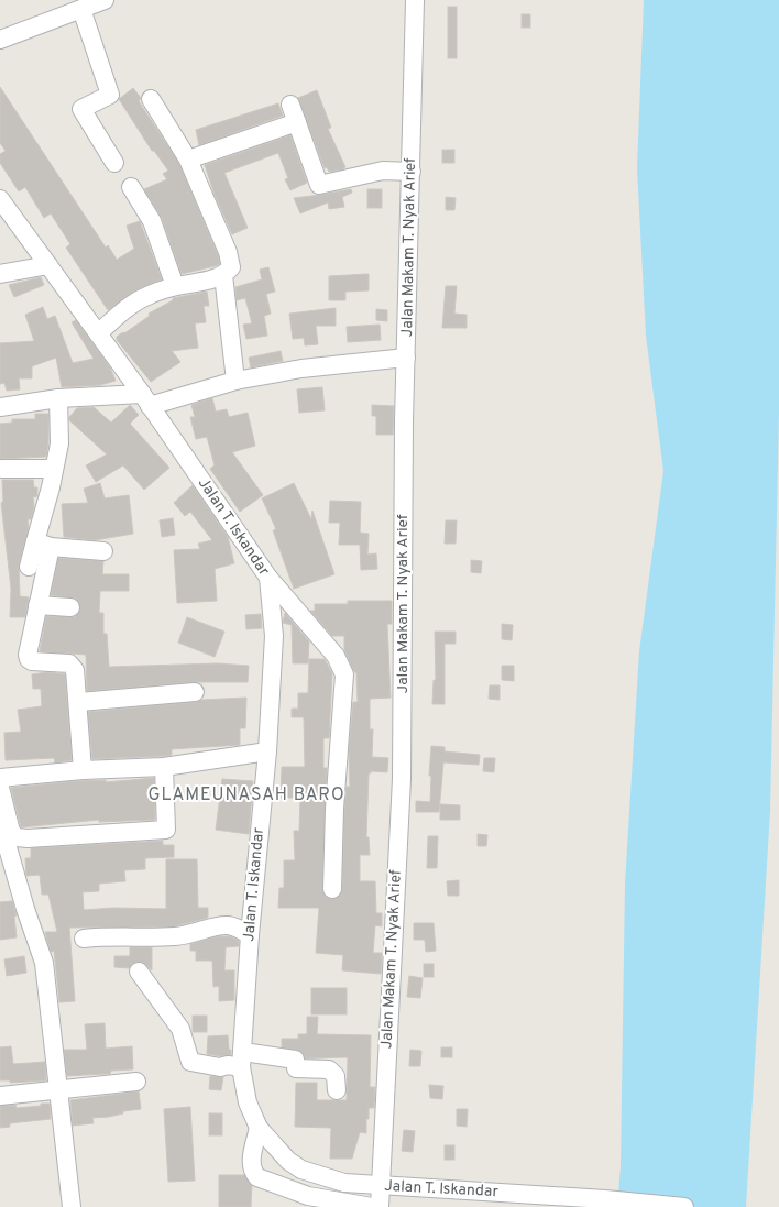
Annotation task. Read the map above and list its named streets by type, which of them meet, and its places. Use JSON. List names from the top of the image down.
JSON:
{
  "streets": {
    "street": ["Jalan Makam T. Nyak Arief", "Jalan T. Iskandar"]
  },
  "crossings": [
    ["Jalan Makam T. Nyak Arief", "Jalan T. Iskandar"]
  ],
  "districts": ["GLAMEUNASAH BARO"]
}
